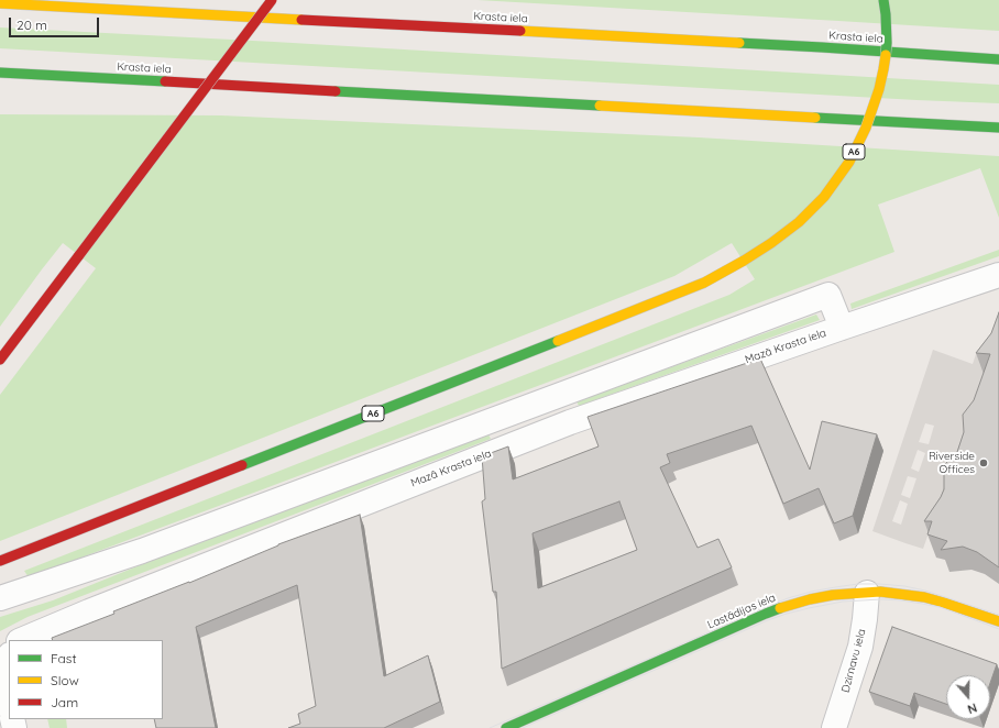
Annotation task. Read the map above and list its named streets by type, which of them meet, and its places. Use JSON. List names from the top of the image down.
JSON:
{
  "streets": {
    "main road": ["Krasta iela", "A6", "Lastādijas iela"],
    "street": ["Mazā Krasta iela", "Dzirnavu iela"]
  },
  "crossings": [
    ["Lastādijas iela", "Dzirnavu iela"]
  ],
  "places": ["Riverside Offices"],
  "legend": ["Fast", "Slow", "Jam"],
  "scale_bar": "20 m",
  "north": "bottom"
}
